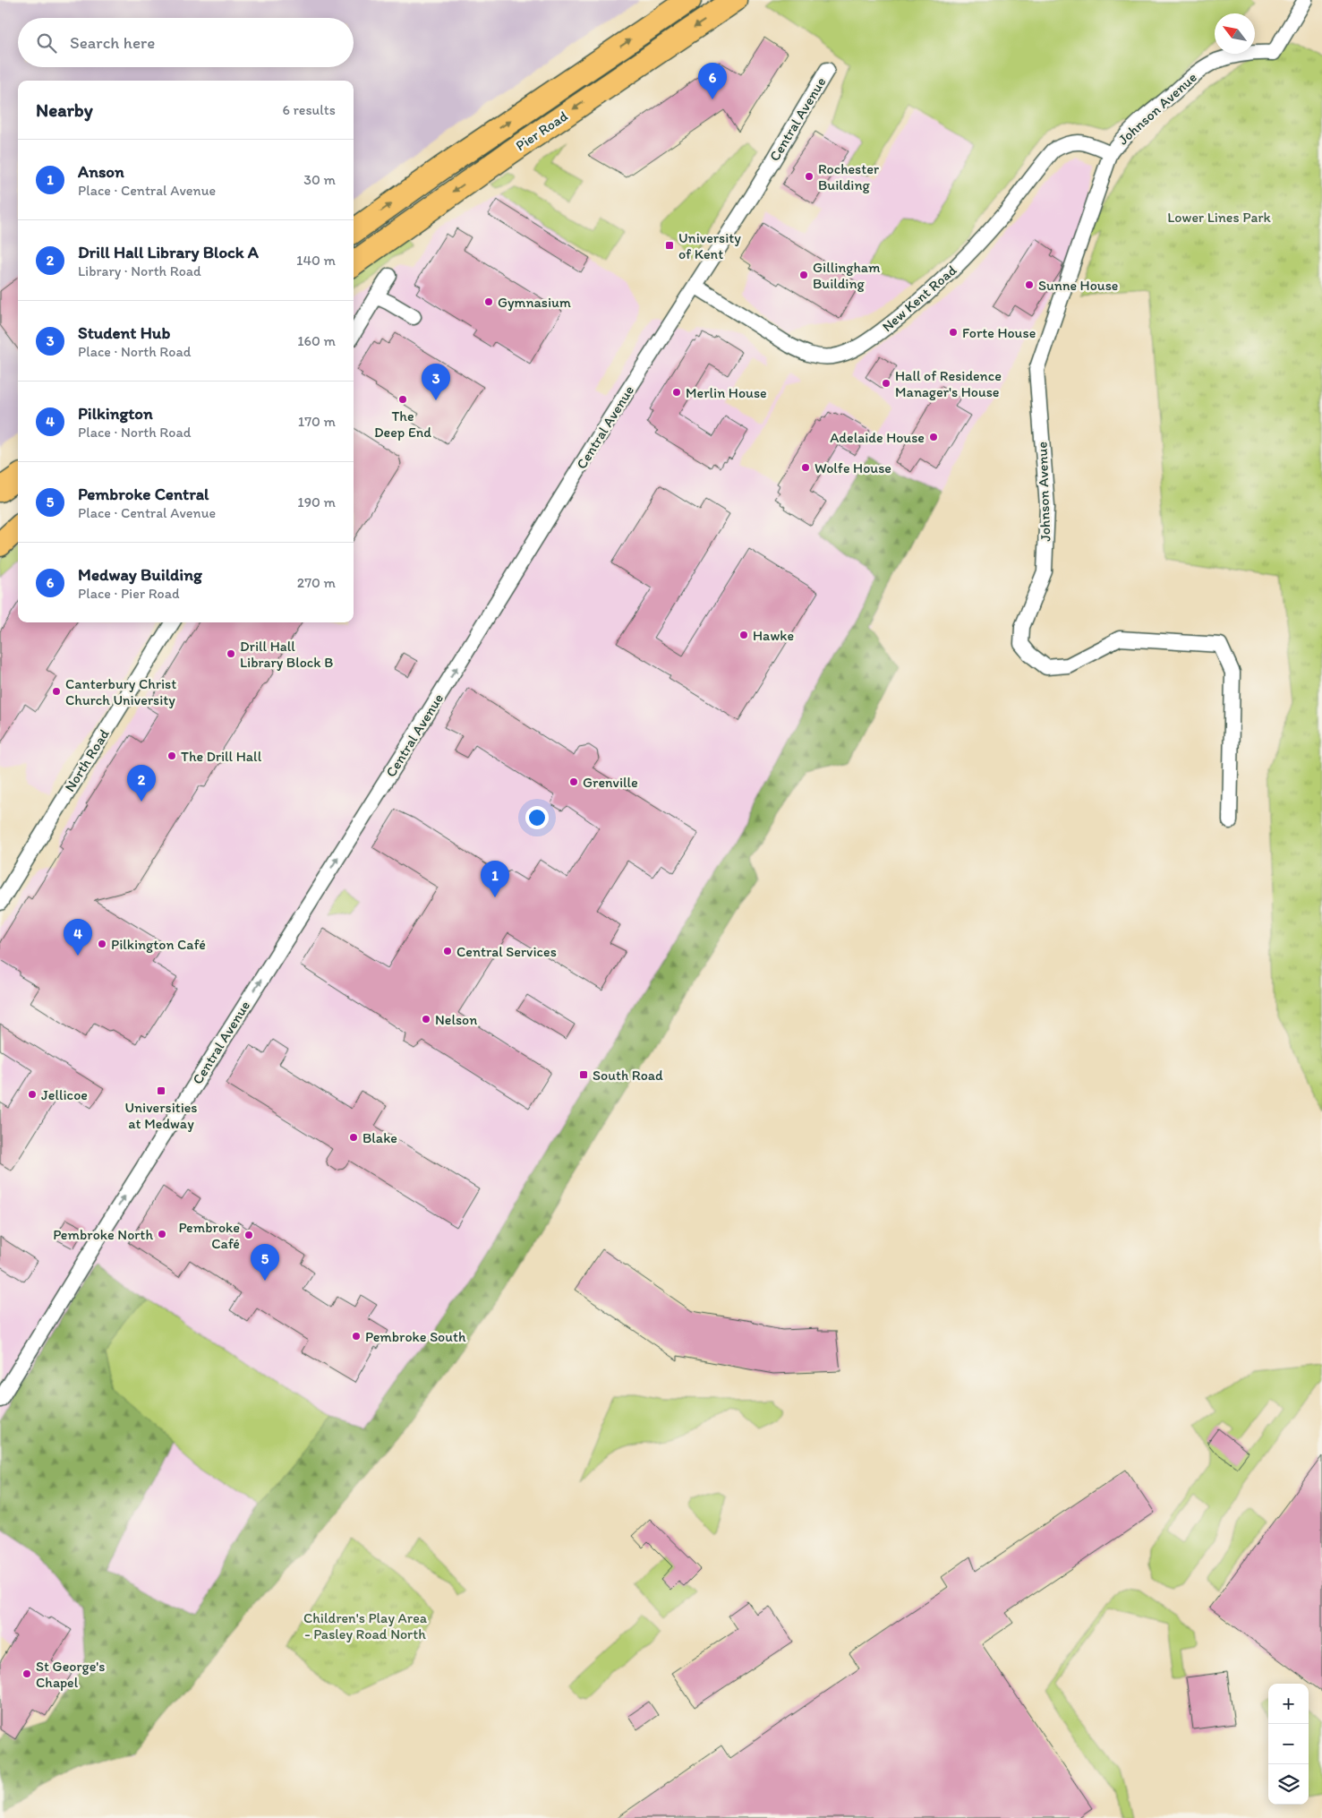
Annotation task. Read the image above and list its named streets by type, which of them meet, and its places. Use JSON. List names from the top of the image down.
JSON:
{
  "streets": {
    "main road": ["Pier Road"],
    "street": [
      "Johnson Avenue",
      "Central Avenue",
      "New Kent Road",
      "North Road"
    ]
  },
  "crossings": [
    ["Johnson Avenue", "New Kent Road"],
    ["Central Avenue", "New Kent Road"]
  ],
  "one_way": ["Central Avenue"],
  "parks": ["Lower Lines Park", "Children's Play Area - Pasley Road North"],
  "places": {
    "other": [
      "Rochester Building",
      "Gillingham Building",
      "Sunne House",
      "Gymnasium",
      "Forte House",
      "Hall of Residence Manager's House",
      "Merlin House",
      "The Deep End",
      "Adelaide House",
      "Wolfe House",
      "Hawke",
      "Drill Hall Library Block B",
      "Canterbury Christ Church University",
      "The Drill Hall",
      "Grenville",
      "Pilkington Café",
      "Central Services",
      "Nelson",
      "Jellicoe",
      "Blake",
      "Pembroke North",
      "Pembroke Café",
      "Pembroke South",
      "St George's Chapel"
    ],
    "transit": ["University of Kent", "South Road", "Universities at Medway"]
  },
  "north": "top left",
  "page": {
    "search": "Search here",
    "pins": [
      "6",
      "3",
      "2",
      "1",
      "4",
      "5"
    ],
    "heading": ["Nearby", "6 results"],
    "list": [
      {
        "mark": "1",
        "name": "Anson",
        "note": "Place · Central Avenue",
        "value": "30 m"
      },
      {
        "mark": "2",
        "name": "Drill Hall Library Block A",
        "note": "Library · North Road",
        "value": "140 m"
      },
      {
        "mark": "3",
        "name": "Student Hub",
        "note": "Place · North Road",
        "value": "160 m"
      },
      {
        "mark": "4",
        "name": "Pilkington",
        "note": "Place · North Road",
        "value": "170 m"
      },
      {
        "mark": "5",
        "name": "Pembroke Central",
        "note": "Place · Central Avenue",
        "value": "190 m"
      },
      {
        "mark": "6",
        "name": "Medway Building",
        "note": "Place · Pier Road",
        "value": "270 m"
      }
    ],
    "map_buttons": ["+", "−"]
  }
}
